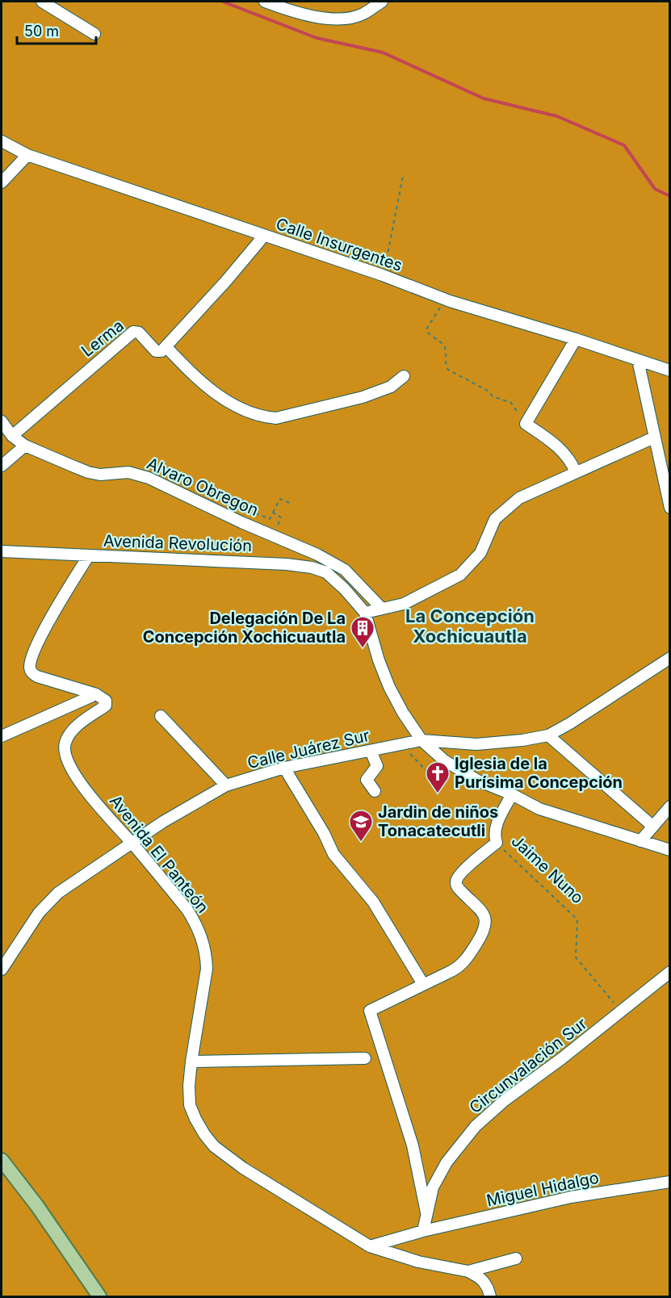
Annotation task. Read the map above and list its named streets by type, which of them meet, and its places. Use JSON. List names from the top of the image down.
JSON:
{
  "streets": {
    "street": [
      "Calle Insurgentes",
      "Lerma",
      "Alvaro Obregon",
      "Avenida Revolución",
      "Calle Juárez Sur",
      "Avenida El Panteón",
      "Jaime Nuno",
      "Circunvalación Sur",
      "Miguel Hidalgo"
    ]
  },
  "crossings": [
    ["Lerma", "Alvaro Obregon"],
    ["Calle Juárez Sur", "Avenida El Panteón"],
    ["Jaime Nuno", "Circunvalación Sur"],
    ["Circunvalación Sur", "Miguel Hidalgo"]
  ],
  "districts": ["La Concepción Xochicuautla"],
  "places": {
    "building": ["Delegación De La Concepción Xochicuautla"],
    "church": ["Iglesia de la Purísima Concepción"],
    "school or university": ["Jardin de niños Tonacatecutli"]
  },
  "scale_bar": "50 m"
}
